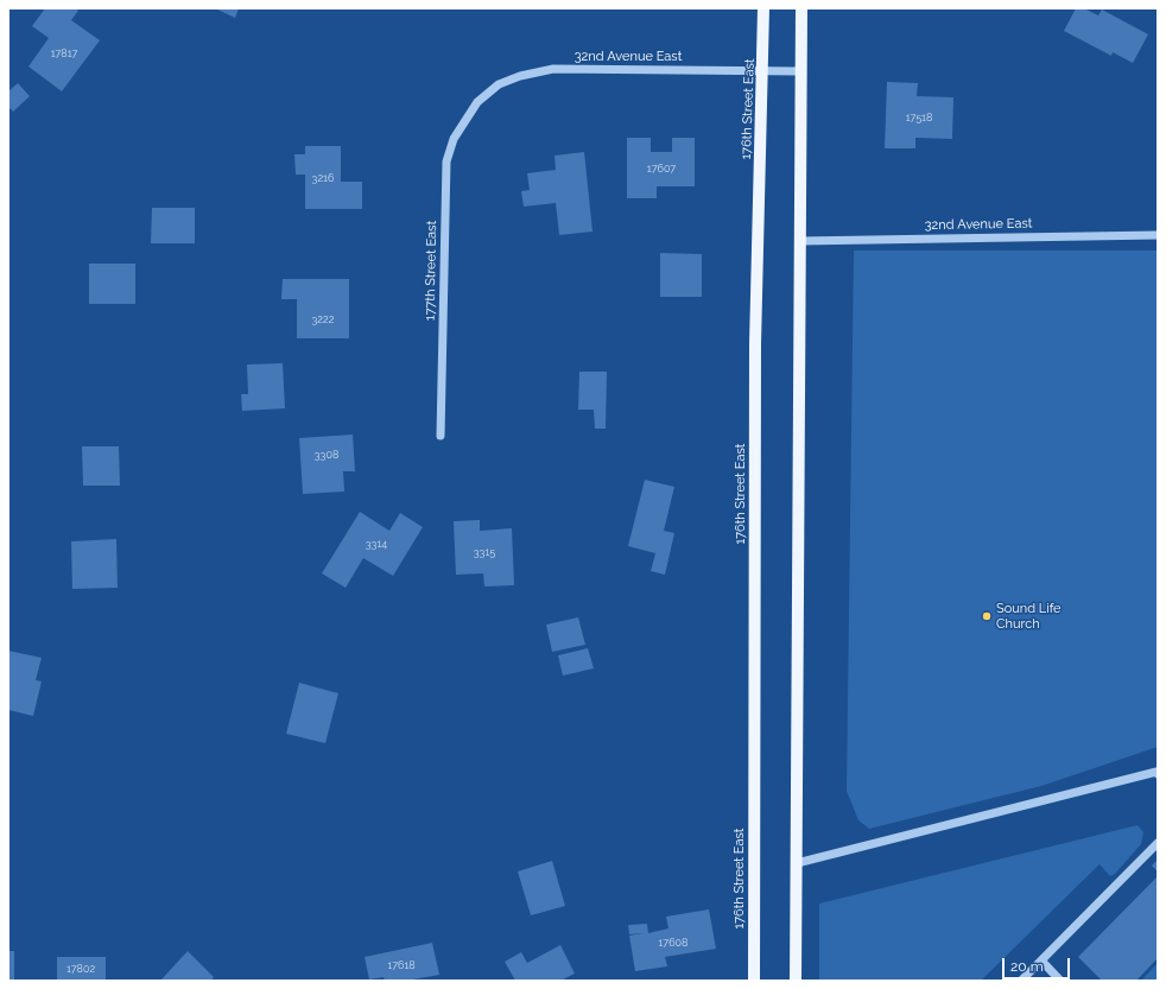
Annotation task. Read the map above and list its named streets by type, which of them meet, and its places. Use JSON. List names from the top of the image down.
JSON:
{
  "streets": {
    "main road": ["176th Street East"],
    "street": ["32nd Avenue East", "177th Street East"]
  },
  "crossings": [
    ["32nd Avenue East", "176th Street East"],
    ["32nd Avenue East", "177th Street East"]
  ],
  "places": ["Sound Life Church"],
  "house_numbers": [
    "17817",
    "17518",
    "17607",
    "3216",
    "3222",
    "3308",
    "3314",
    "3315",
    "17608",
    "17618",
    "17802"
  ],
  "scale_bar": "20 m"
}
